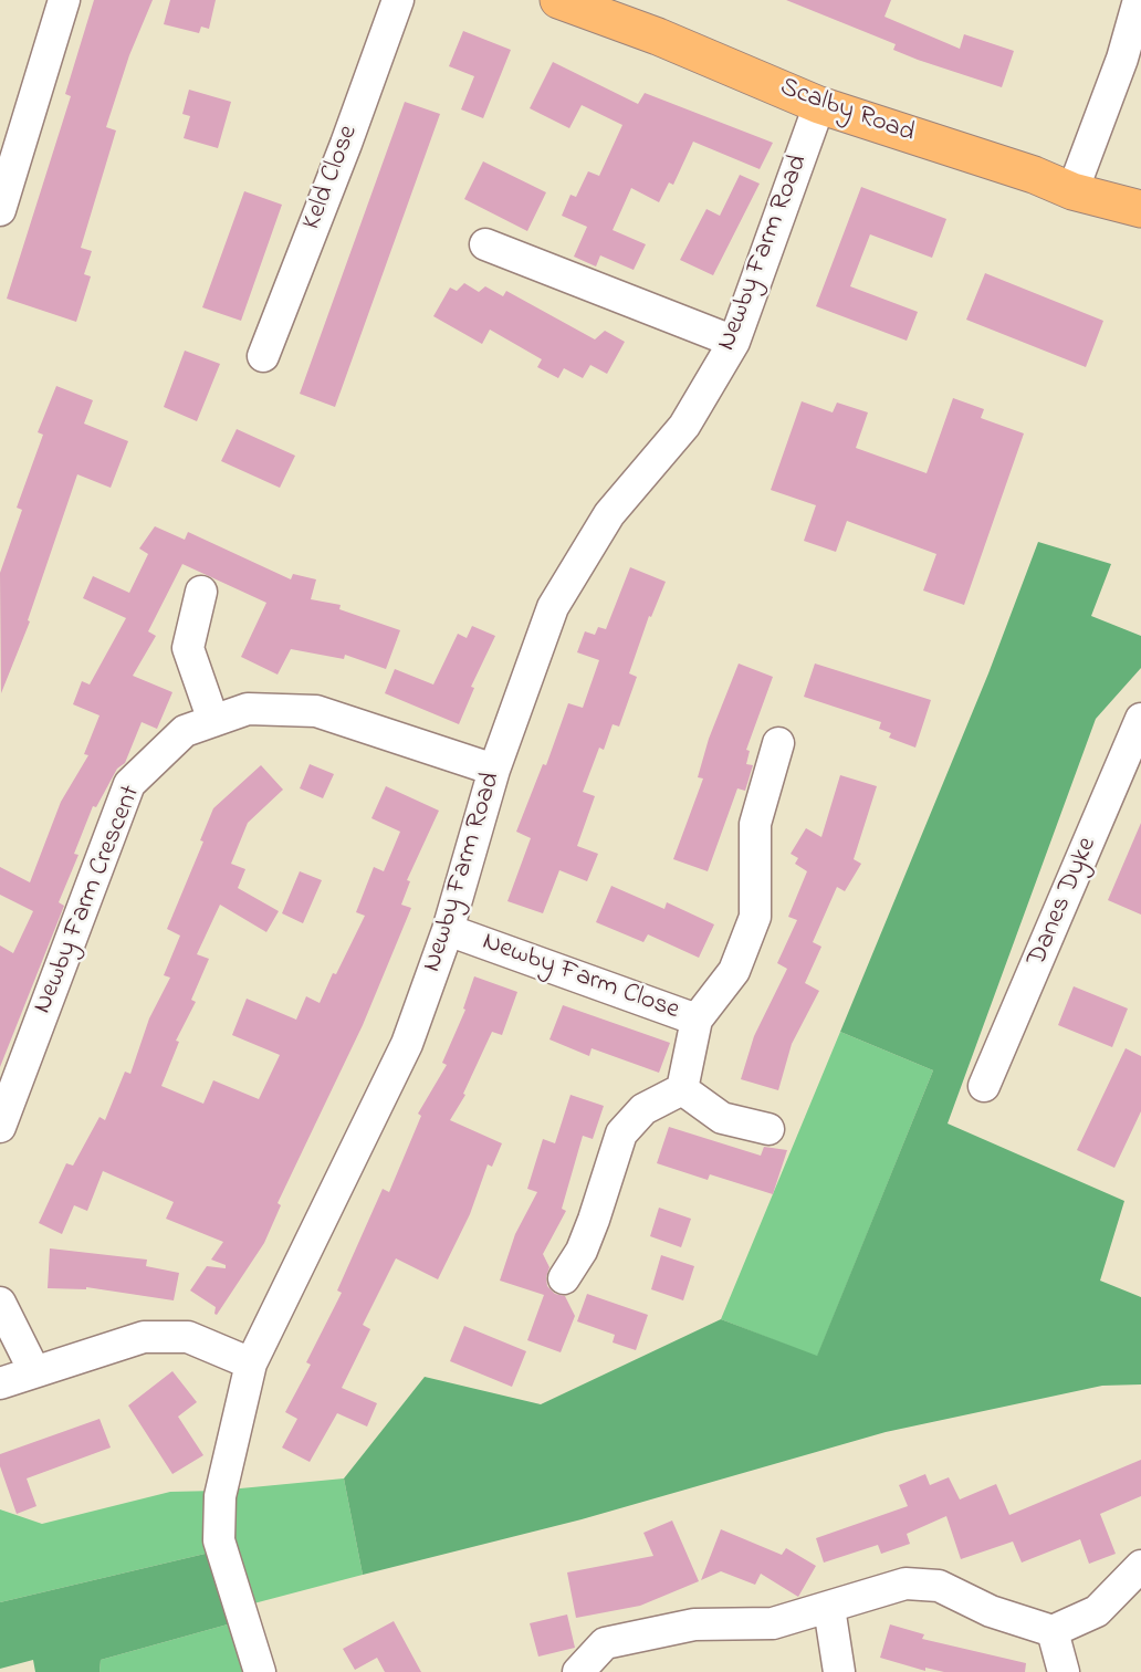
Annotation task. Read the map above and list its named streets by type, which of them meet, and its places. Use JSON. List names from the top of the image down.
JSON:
{
  "streets": {
    "highway": ["Scalby Road"],
    "street": [
      "Keld Close",
      "Newby Farm Road",
      "Newby Farm Crescent",
      "Danes Dyke",
      "Newby Farm Close"
    ]
  },
  "crossings": [
    ["Scalby Road", "Newby Farm Road"],
    ["Newby Farm Road", "Newby Farm Crescent"],
    ["Newby Farm Road", "Newby Farm Close"]
  ]
}
